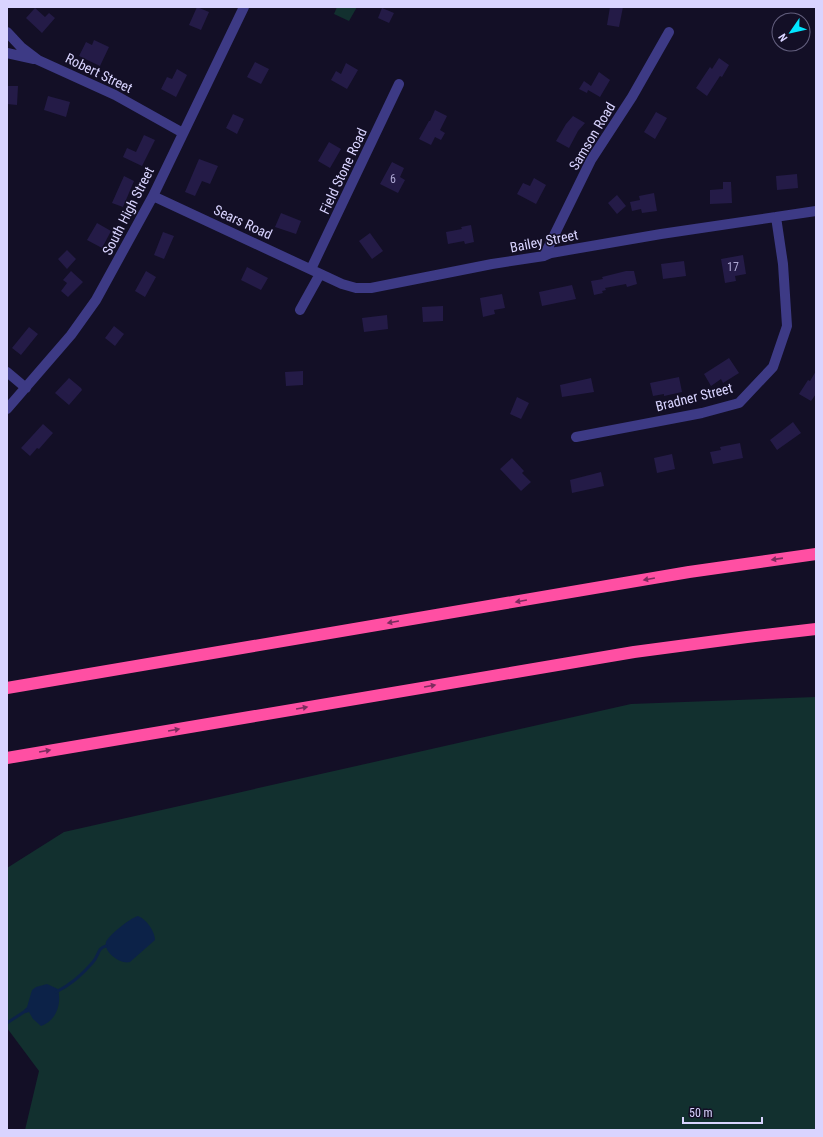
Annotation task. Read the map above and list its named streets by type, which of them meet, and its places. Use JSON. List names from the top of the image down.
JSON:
{
  "streets": {
    "street": [
      "Robert Street",
      "Samson Road",
      "Field Stone Road",
      "South High Street",
      "Sears Road",
      "Bailey Street",
      "Bradner Street"
    ]
  },
  "crossings": [
    ["Robert Street", "South High Street"],
    ["Samson Road", "Bailey Street"],
    ["Field Stone Road", "Sears Road"],
    ["Field Stone Road", "Bailey Street"],
    ["South High Street", "Sears Road"],
    ["Sears Road", "Bailey Street"],
    ["Bailey Street", "Bradner Street"]
  ],
  "house_numbers": ["6", "17"],
  "scale_bar": "50 m",
  "north": "bottom left"
}
